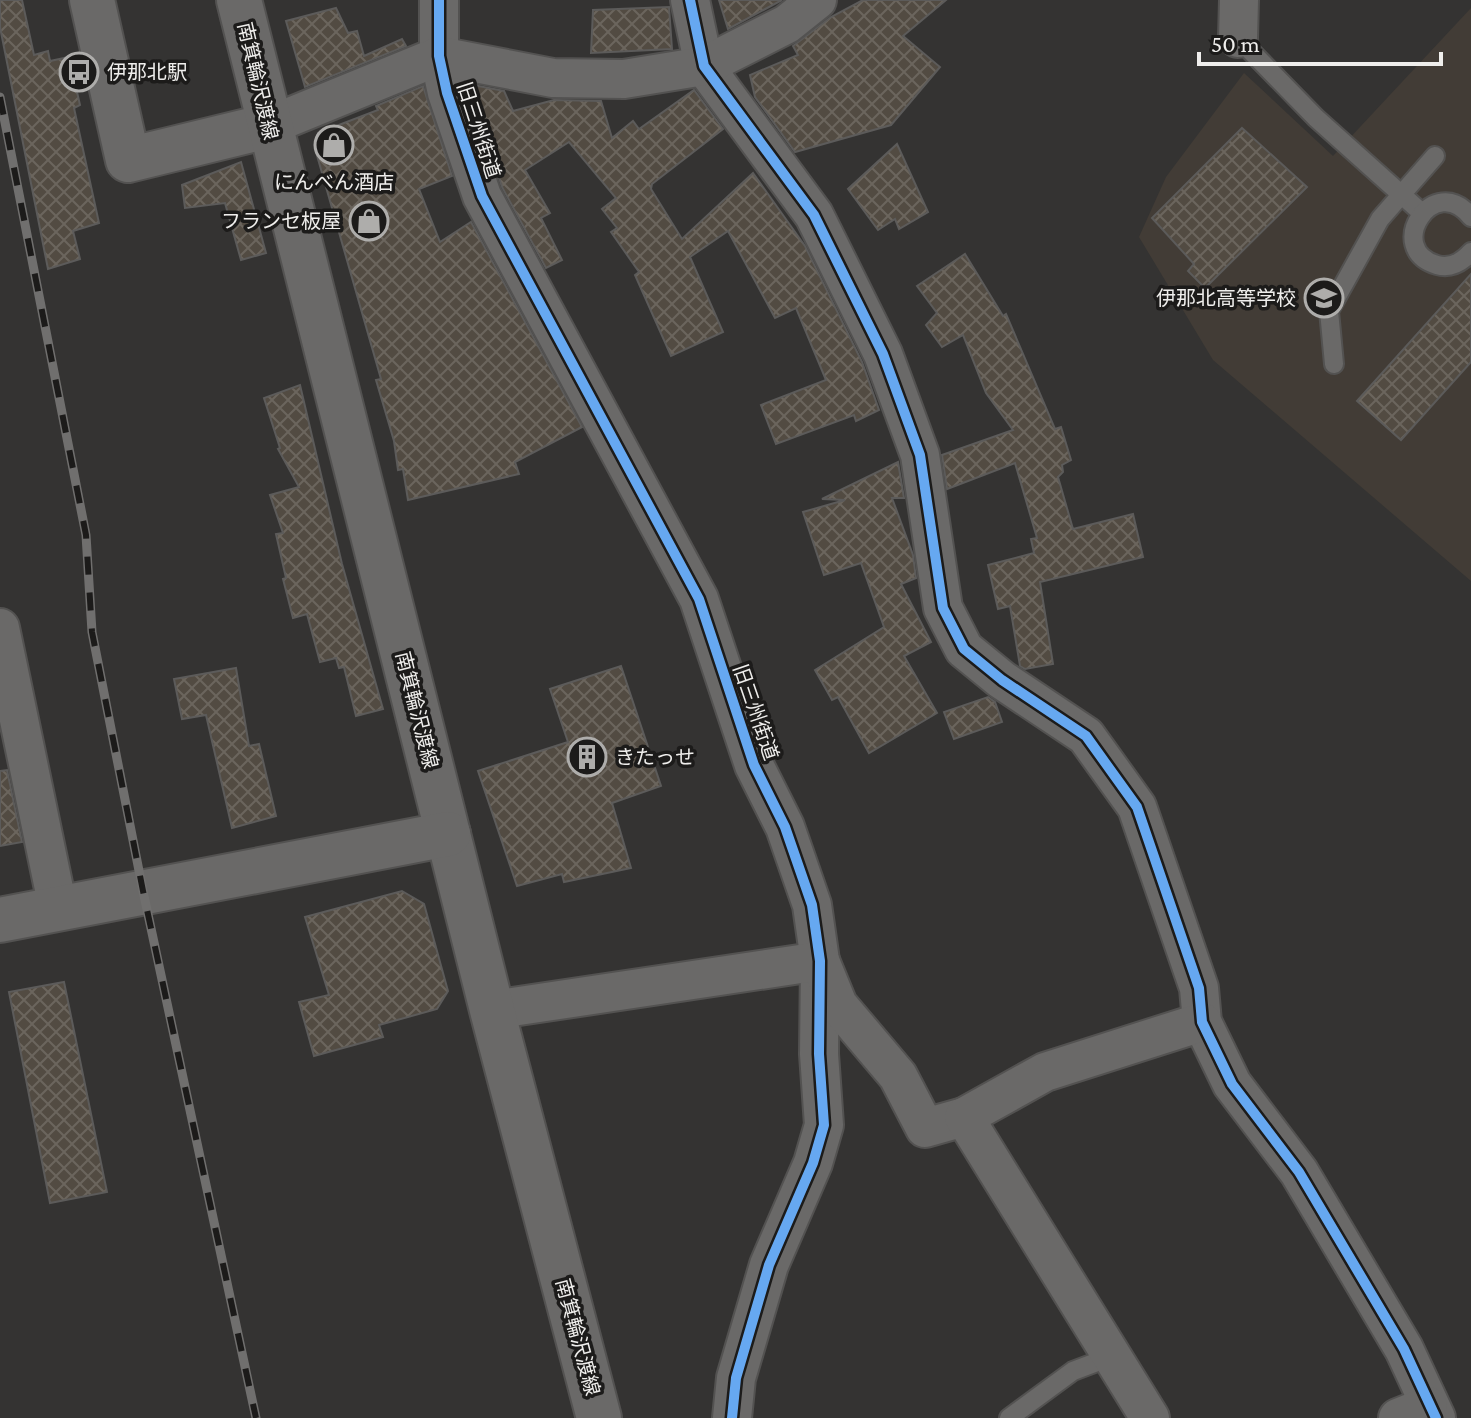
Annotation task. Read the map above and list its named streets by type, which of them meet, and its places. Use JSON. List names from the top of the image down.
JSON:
{
  "streets": {
    "main road": ["南箕輪沢渡線"],
    "street": ["旧三州街道"]
  },
  "places": {
    "bus stop": ["伊那北駅"],
    "shop": ["にんべん酒店", "フランセ板屋"],
    "school or university": ["伊那北高等学校"],
    "building": ["きたっせ"]
  },
  "scale_bar": "50 m"
}
